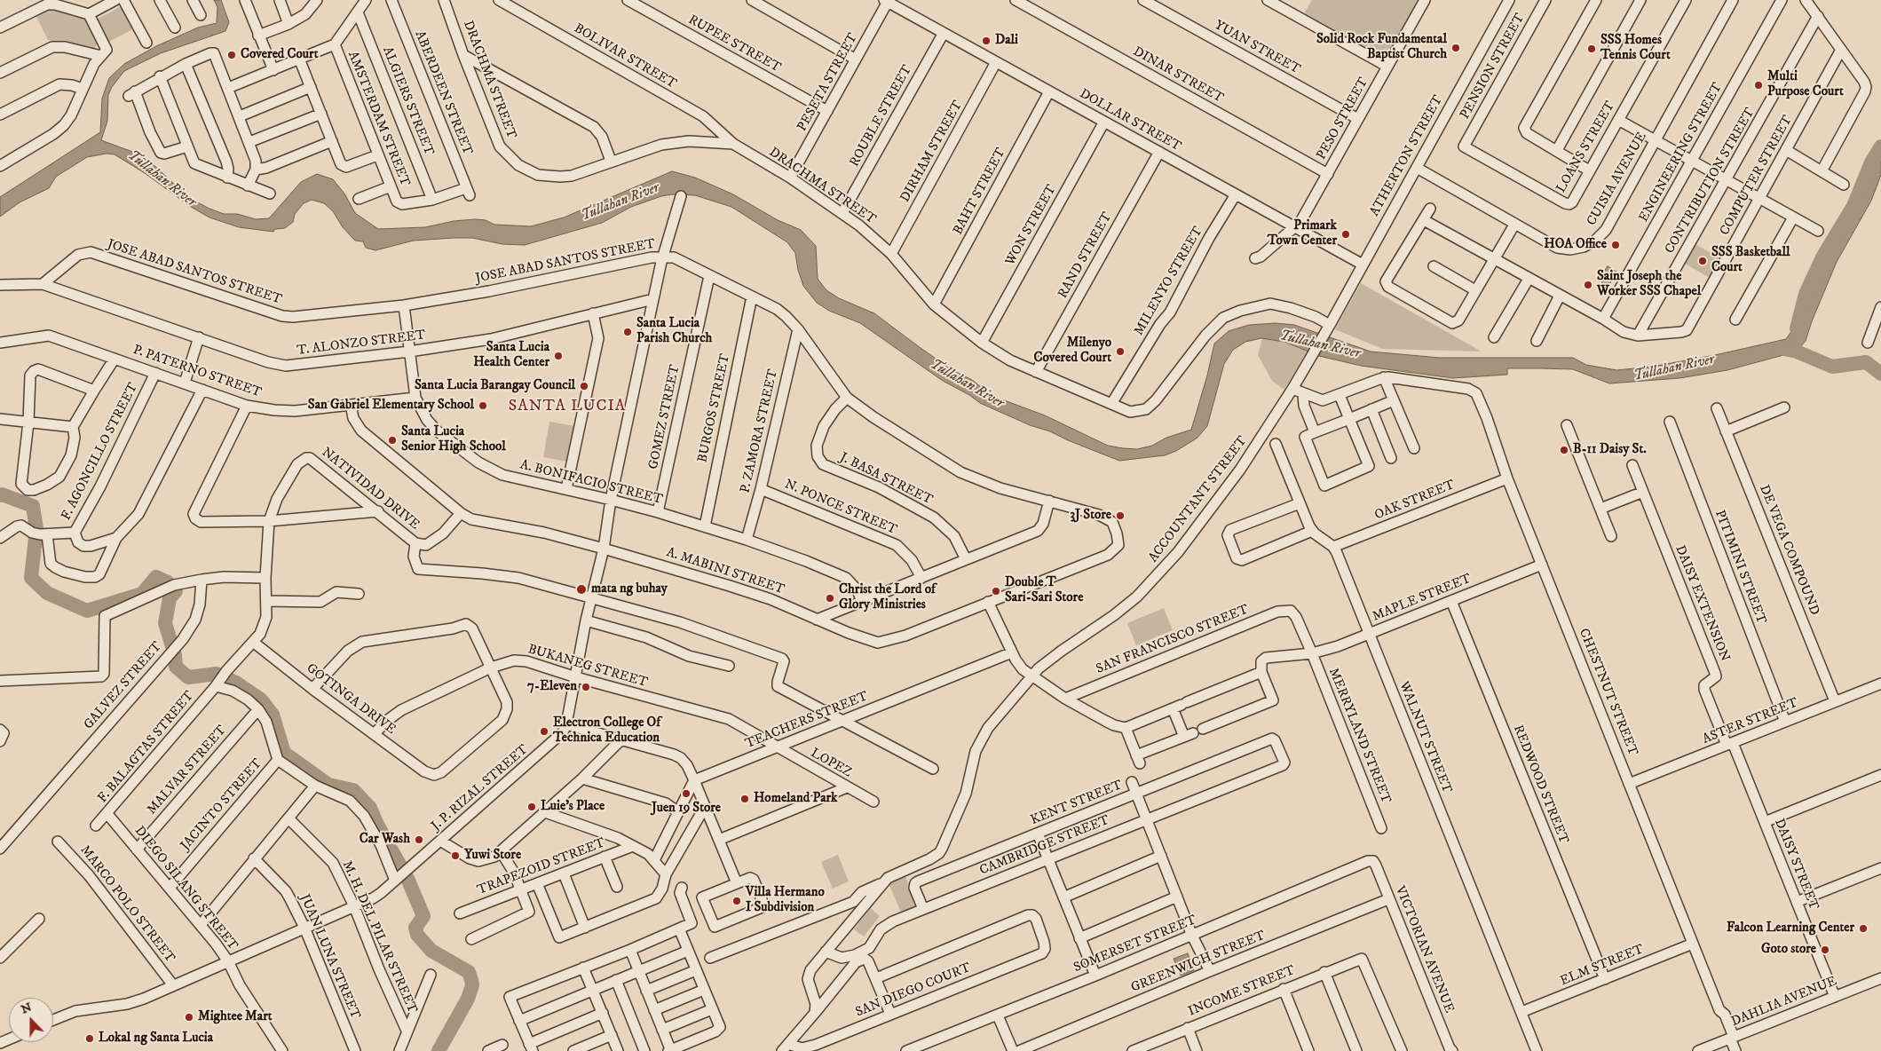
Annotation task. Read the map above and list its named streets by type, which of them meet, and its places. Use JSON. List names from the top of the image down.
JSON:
{
  "streets": {
    "street": [
      "RUPEE STREET",
      "YUAN STREET",
      "BOLIVAR STREET",
      "PENSION STREET",
      "DINAR STREET",
      "DRACHMA STREET",
      "PESETA STREET",
      "ABERDEEN STREET",
      "ALGIERS STREET",
      "ROUBLE STREET",
      "AMSTERDAM STREET",
      "PESO STREET",
      "DOLLAR STREET",
      "LOANS STREET",
      "DIRHAM STREET",
      "ENGINEERING STREET",
      "ATHERTON STREET",
      "COMPUTER STREET",
      "CUISIA AVENUE",
      "CONTRIBUTION STREET",
      "BAHT STREET",
      "WON STREET",
      "RAND STREET",
      "JOSE ABAD SANTOS STREET",
      "MILENYO STREET",
      "T. ALONZO STREET",
      "P. PATERNO STREET",
      "BURGOS STREET",
      "GOMEZ STREET",
      "P. ZAMORA STREET",
      "F. AGONCILLO STREET",
      "J. BASA STREET",
      "A. BONIFACIO STREET",
      "NATIVIDAD DRIVE",
      "ACCOUNTANT STREET",
      "OAK STREET",
      "N. PONCE STREET",
      "DE VEGA COMPOUND",
      "PITIMINI STREET",
      "A. MABINI STREET",
      "MAPLE STREET",
      "DAISY EXTENSION",
      "SAN FRANCISCO STREET",
      "BUKANEG STREET",
      "GALVEZ STREET",
      "CHESTNUT STREET",
      "GOTINGA DRIVE",
      "TEACHERS STREET",
      "ASTER STREET",
      "MERRYLAND STREET",
      "WALNUT STREET",
      "F. BALAGTAS STREET",
      "LOPEZ",
      "MALVAR STREET",
      "REDWOOD STREET",
      "J. P. RIZAL STREET",
      "KENT STREET",
      "JACINTO STREET",
      "CAMBRIDGE STREET",
      "DAISY STREET",
      "TRAPEZOID STREET",
      "DIEGO SILANG STREET",
      "MARCO POLO STREET",
      "M. H. DEL PILAR STREET",
      "SOMERSET STREET",
      "VICTORIAN AVENUE",
      "JUAN LUNA STREET",
      "GREENWICH STREET",
      "ELM STREET",
      "SAN DIEGO COURT",
      "INCOME STREET",
      "DAHLIA AVENUE"
    ]
  },
  "crossings": [
    ["RUPEE STREET", "PESETA STREET"],
    ["YUAN STREET", "PESO STREET"],
    ["BOLIVAR STREET", "DRACHMA STREET"],
    ["PENSION STREET", "LOANS STREET"],
    ["DINAR STREET", "PESO STREET"],
    ["DRACHMA STREET", "PESETA STREET"],
    ["DRACHMA STREET", "ROUBLE STREET"],
    ["DRACHMA STREET", "DIRHAM STREET"],
    ["DRACHMA STREET", "ATHERTON STREET"],
    ["DRACHMA STREET", "BAHT STREET"],
    ["DRACHMA STREET", "WON STREET"],
    ["DRACHMA STREET", "RAND STREET"],
    ["DRACHMA STREET", "MILENYO STREET"],
    ["DRACHMA STREET", "ACCOUNTANT STREET"],
    ["PESETA STREET", "DOLLAR STREET"],
    ["ABERDEEN STREET", "ALGIERS STREET"],
    ["ABERDEEN STREET", "AMSTERDAM STREET"],
    ["ALGIERS STREET", "AMSTERDAM STREET"],
    ["ROUBLE STREET", "DOLLAR STREET"],
    ["PESO STREET", "DOLLAR STREET"],
    ["DOLLAR STREET", "DIRHAM STREET"],
    ["DOLLAR STREET", "ATHERTON STREET"],
    ["DOLLAR STREET", "BAHT STREET"],
    ["DOLLAR STREET", "WON STREET"],
    ["DOLLAR STREET", "RAND STREET"],
    ["DOLLAR STREET", "MILENYO STREET"],
    ["ENGINEERING STREET", "COMPUTER STREET"],
    ["ATHERTON STREET", "CUISIA AVENUE"],
    ["ATHERTON STREET", "ACCOUNTANT STREET"],
    ["COMPUTER STREET", "CONTRIBUTION STREET"],
    ["JOSE ABAD SANTOS STREET", "T. ALONZO STREET"],
    ["JOSE ABAD SANTOS STREET", "BURGOS STREET"],
    ["JOSE ABAD SANTOS STREET", "GOMEZ STREET"],
    ["JOSE ABAD SANTOS STREET", "P. ZAMORA STREET"],
    ["JOSE ABAD SANTOS STREET", "J. BASA STREET"],
    ["JOSE ABAD SANTOS STREET", "A. BONIFACIO STREET"],
    ["JOSE ABAD SANTOS STREET", "A. MABINI STREET"],
    ["JOSE ABAD SANTOS STREET", "J. P. RIZAL STREET"],
    ["T. ALONZO STREET", "A. BONIFACIO STREET"],
    ["T. ALONZO STREET", "J. P. RIZAL STREET"],
    ["P. PATERNO STREET", "F. AGONCILLO STREET"],
    ["P. PATERNO STREET", "A. BONIFACIO STREET"],
    ["P. PATERNO STREET", "A. MABINI STREET"],
    ["BURGOS STREET", "A. BONIFACIO STREET"],
    ["GOMEZ STREET", "A. BONIFACIO STREET"],
    ["P. ZAMORA STREET", "A. BONIFACIO STREET"],
    ["P. ZAMORA STREET", "N. PONCE STREET"],
    ["A. BONIFACIO STREET", "J. P. RIZAL STREET"],
    ["OAK STREET", "CHESTNUT STREET"],
    ["OAK STREET", "WALNUT STREET"],
    ["DE VEGA COMPOUND", "ASTER STREET"],
    ["PITIMINI STREET", "ASTER STREET"],
    ["A. MABINI STREET", "J. P. RIZAL STREET"],
    ["MAPLE STREET", "CHESTNUT STREET"],
    ["MAPLE STREET", "MERRYLAND STREET"],
    ["MAPLE STREET", "WALNUT STREET"],
    ["MAPLE STREET", "REDWOOD STREET"],
    ["DAISY EXTENSION", "ASTER STREET"],
    ["DAISY EXTENSION", "DAISY STREET"],
    ["SAN FRANCISCO STREET", "MERRYLAND STREET"],
    ["BUKANEG STREET", "GOTINGA DRIVE"],
    ["BUKANEG STREET", "TEACHERS STREET"],
    ["BUKANEG STREET", "LOPEZ"],
    ["BUKANEG STREET", "J. P. RIZAL STREET"],
    ["CHESTNUT STREET", "ASTER STREET"],
    ["CHESTNUT STREET", "ELM STREET"],
    ["CHESTNUT STREET", "DAHLIA AVENUE"],
    ["GOTINGA DRIVE", "F. BALAGTAS STREET"],
    ["TEACHERS STREET", "LOPEZ"],
    ["ASTER STREET", "DAISY STREET"],
    ["WALNUT STREET", "ELM STREET"],
    ["F. BALAGTAS STREET", "DIEGO SILANG STREET"],
    ["MALVAR STREET", "DIEGO SILANG STREET"],
    ["REDWOOD STREET", "ELM STREET"],
    ["J. P. RIZAL STREET", "DIEGO SILANG STREET"],
    ["J. P. RIZAL STREET", "MARCO POLO STREET"],
    ["J. P. RIZAL STREET", "M. H. DEL PILAR STREET"],
    ["J. P. RIZAL STREET", "JUAN LUNA STREET"],
    ["KENT STREET", "CAMBRIDGE STREET"],
    ["JACINTO STREET", "DIEGO SILANG STREET"],
    ["DAISY STREET", "DAHLIA AVENUE"],
    ["SOMERSET STREET", "VICTORIAN AVENUE"],
    ["VICTORIAN AVENUE", "GREENWICH STREET"]
  ],
  "districts": ["SANTA LUCIA"],
  "water": ["Tullahan River"],
  "places": [
    "Dali",
    "Solid Rock Fundamental Baptist Church",
    "SSS Homes Tennis Court",
    "Covered Court",
    "Multi Purpose Court",
    "Primark Town Center",
    "HOA Office",
    "SSS Basketball Court",
    "Saint Joseph the Worker SSS Chapel",
    "Santa Lucia Parish Church",
    "Milenyo Covered Court",
    "Santa Lucia Health Center",
    "Santa Lucia Barangay Council",
    "San Gabriel Elementary School",
    "Santa Lucia Senior High School",
    "B-11 Daisy St.",
    "3J Store",
    "mata ng buhay",
    "Double T Sari-Sari Store",
    "Christ the Lord of Glory Ministries",
    "7-Eleven",
    "Electron College Of Technica Education",
    "Juen 19 Store",
    "Homeland Park",
    "Luie's Place",
    "Car Wash",
    "Yuwi Store",
    "Villa Hermano I Subdivision",
    "Falcon Learning Center",
    "Goto store",
    "Mightee Mart",
    "Lokal ng Santa Lucia"
  ],
  "north": "top"
}
